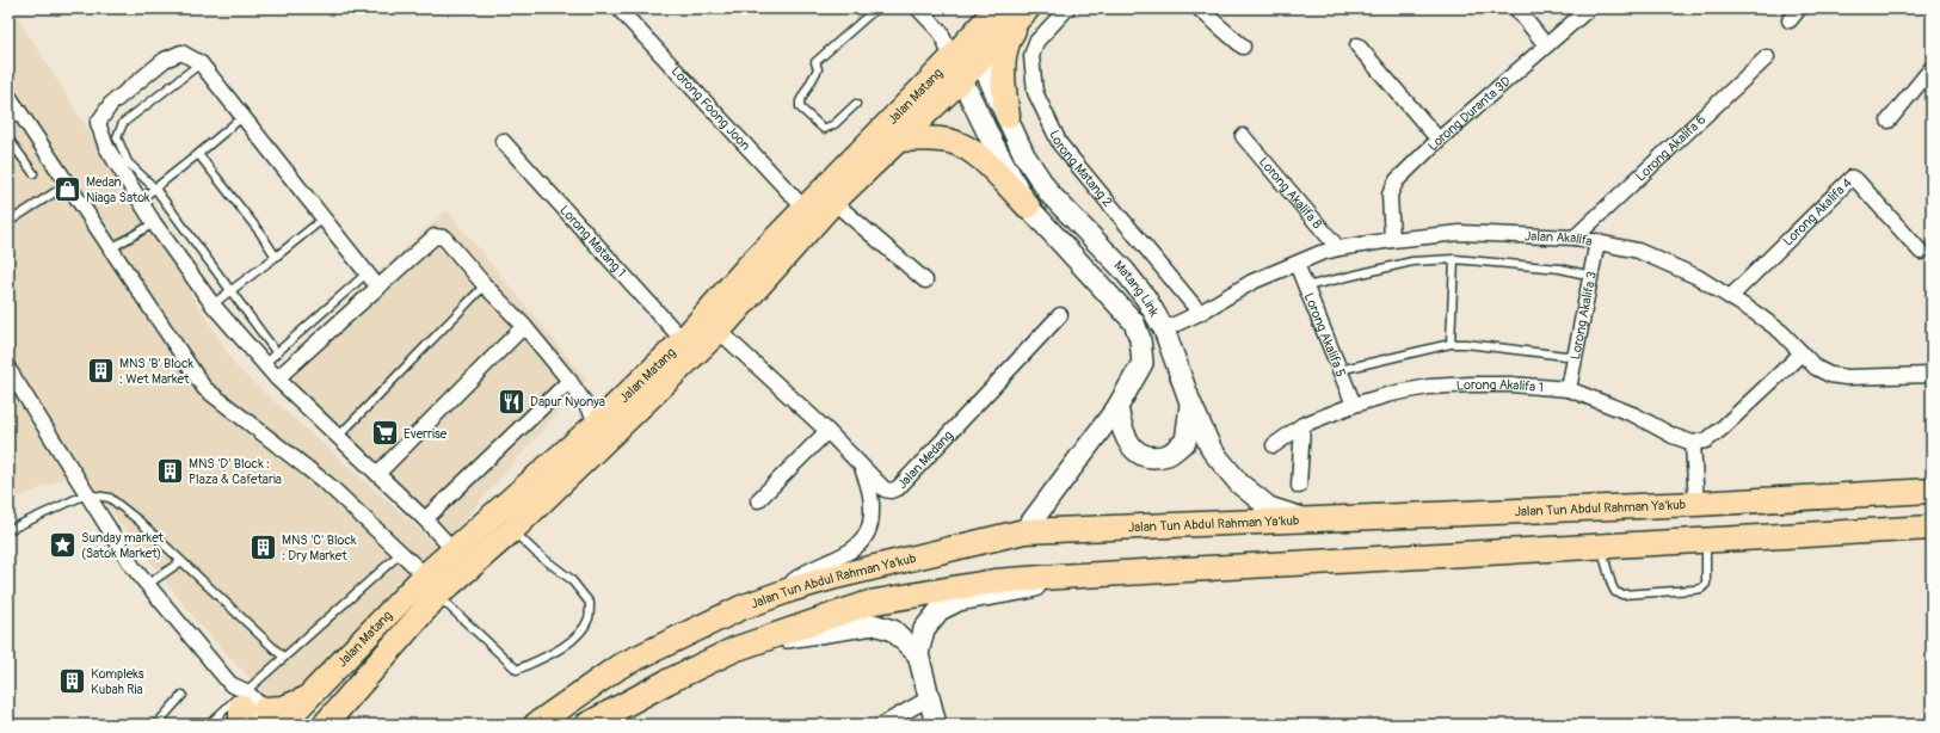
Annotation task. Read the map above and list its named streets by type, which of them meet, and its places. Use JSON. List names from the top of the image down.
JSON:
{
  "streets": {
    "main road": ["Jalan Matang", "Jalan Tun Abdul Rahman Ya'kub"],
    "street": [
      "Lorong Foong Joon",
      "Lorong Duranta 3D",
      "Lorong Akalifa 6",
      "Lorong Matang 2",
      "Lorong Akalifa 8",
      "Lorong Akalifa 4",
      "Jalan Akalifa",
      "Lorong Matang 1",
      "Matang Link",
      "Lorong Akalifa 3",
      "Lorong Akalifa 5",
      "Lorong Akalifa 1",
      "Jalan Medang"
    ]
  },
  "crossings": [
    ["Jalan Matang", "Lorong Foong Joon"],
    ["Jalan Matang", "Lorong Matang 1"],
    ["Jalan Matang", "Matang Link"],
    ["Jalan Matang", "Jalan Medang"],
    ["Lorong Duranta 3D", "Jalan Akalifa"],
    ["Lorong Akalifa 6", "Jalan Akalifa"],
    ["Lorong Matang 2", "Jalan Akalifa"],
    ["Lorong Akalifa 8", "Jalan Akalifa"],
    ["Lorong Akalifa 4", "Jalan Akalifa"],
    ["Jalan Akalifa", "Matang Link"],
    ["Jalan Akalifa", "Lorong Akalifa 3"],
    ["Jalan Akalifa", "Lorong Akalifa 5"],
    ["Matang Link", "Jalan Tun Abdul Rahman Ya'kub"],
    ["Lorong Akalifa 3", "Lorong Akalifa 1"],
    ["Lorong Akalifa 5", "Lorong Akalifa 1"]
  ],
  "places": {
    "shop": ["Medan Niaga Satok"],
    "building": [
      "MNS 'B' Block : Wet Market",
      "MNS 'D' Block : Plaza & Cafetaria",
      "MNS 'C' Block : Dry Market",
      "Kompleks Kubah Ria"
    ],
    "restaurant": ["Dapur Nyonya"],
    "supermarket": ["Everrise"],
    "place": ["Sunday market (Satok Market)"]
  }
}
